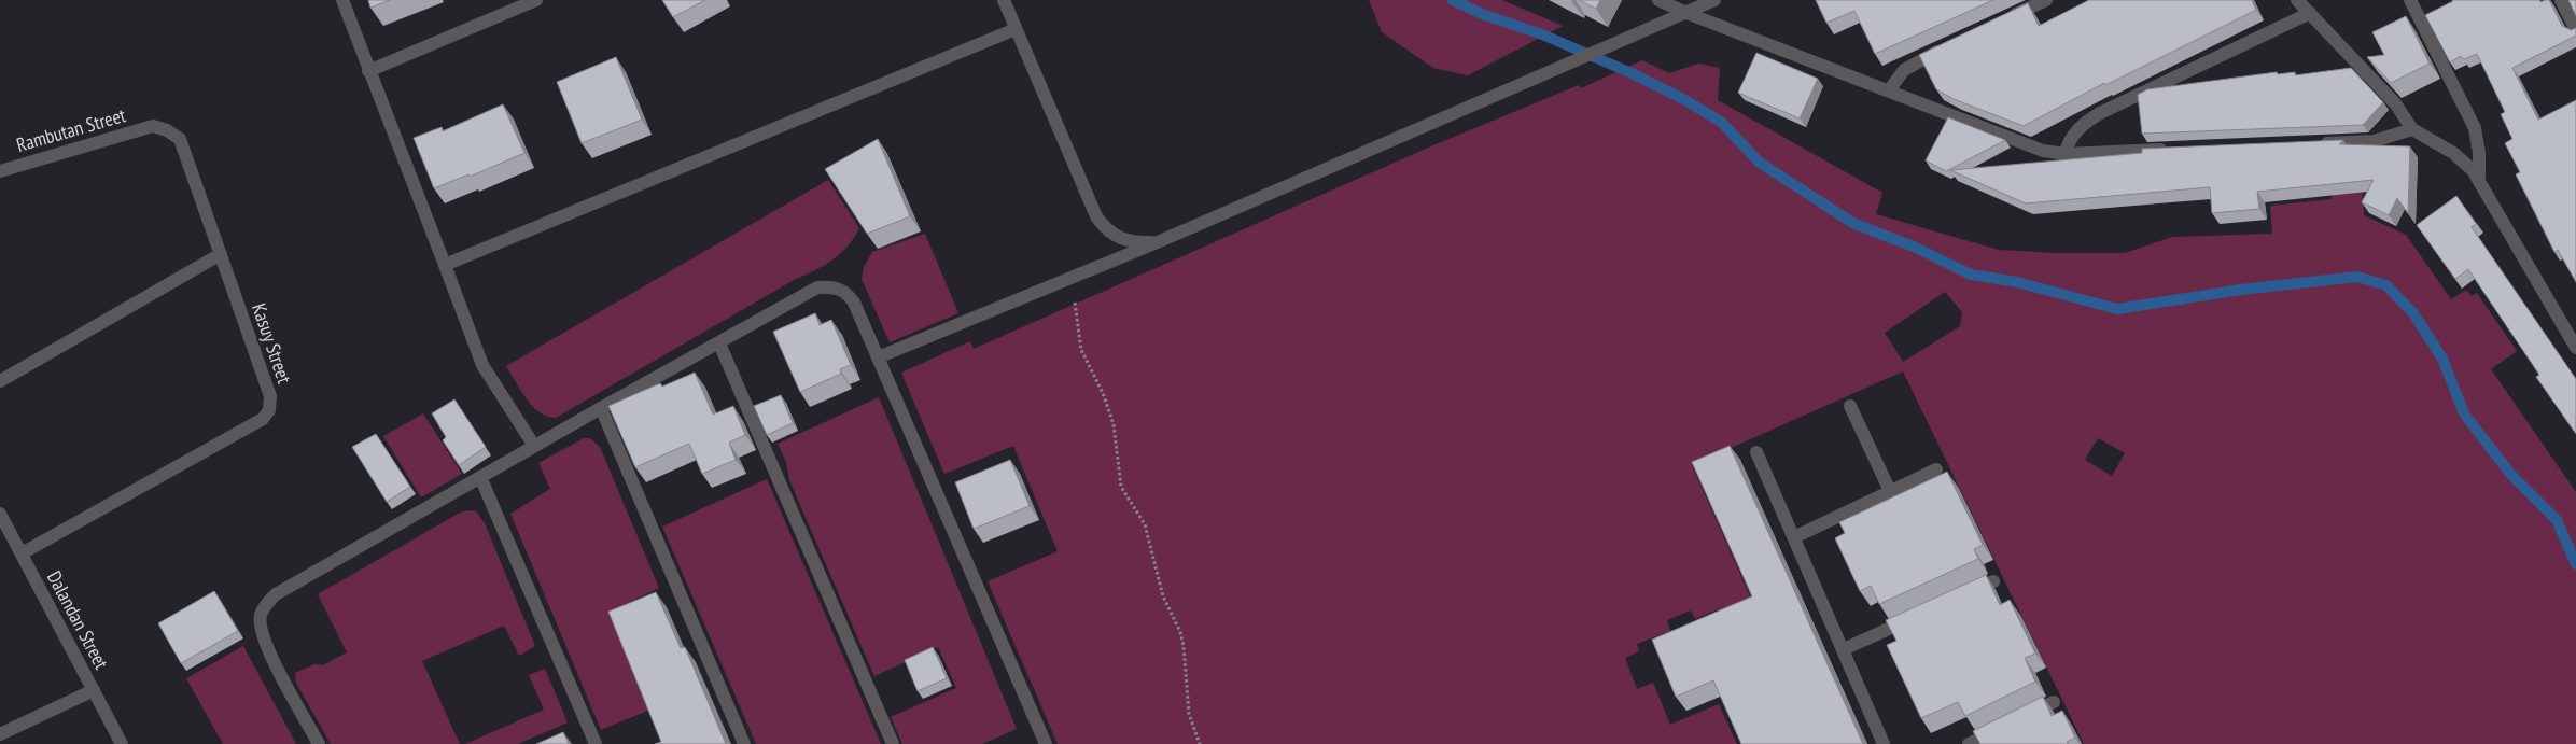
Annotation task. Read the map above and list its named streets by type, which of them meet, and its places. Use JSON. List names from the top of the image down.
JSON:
{
  "streets": {
    "street": ["Rambutan Street", "Kasuy Street", "Dalandan Street"]
  },
  "crossings": [
    ["Rambutan Street", "Kasuy Street"],
    ["Kasuy Street", "Dalandan Street"]
  ]
}
